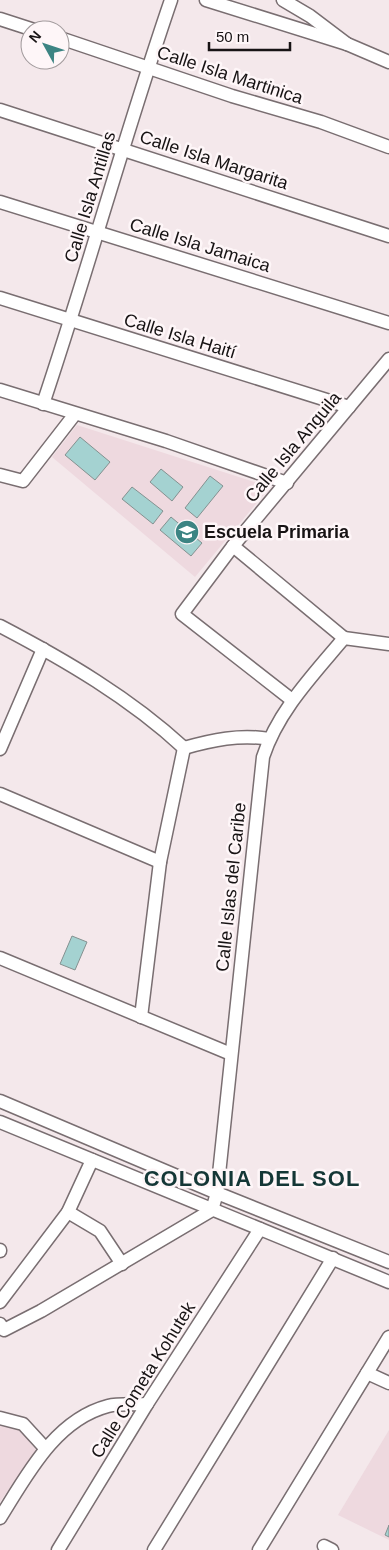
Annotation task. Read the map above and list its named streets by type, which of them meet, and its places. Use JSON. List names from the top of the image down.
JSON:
{
  "streets": {
    "street": [
      "Calle Isla Martinica",
      "Calle Isla Margarita",
      "Calle Isla Antillas",
      "Calle Isla Jamaica",
      "Calle Isla Haití",
      "Calle Isla Anguila",
      "Calle Islas del Caribe",
      "Calle Cometa Kohutek"
    ]
  },
  "crossings": [
    ["Calle Isla Martinica", "Calle Isla Antillas"],
    ["Calle Isla Margarita", "Calle Isla Antillas"],
    ["Calle Isla Antillas", "Calle Isla Jamaica"],
    ["Calle Isla Antillas", "Calle Isla Haití"],
    ["Calle Isla Haití", "Calle Isla Anguila"],
    ["Calle Isla Anguila", "Calle Islas del Caribe"]
  ],
  "districts": ["COLONIA DEL SOL"],
  "places": {
    "school or university": ["Escuela Primaria"]
  },
  "scale_bar": "50 m",
  "north": "top left"
}
